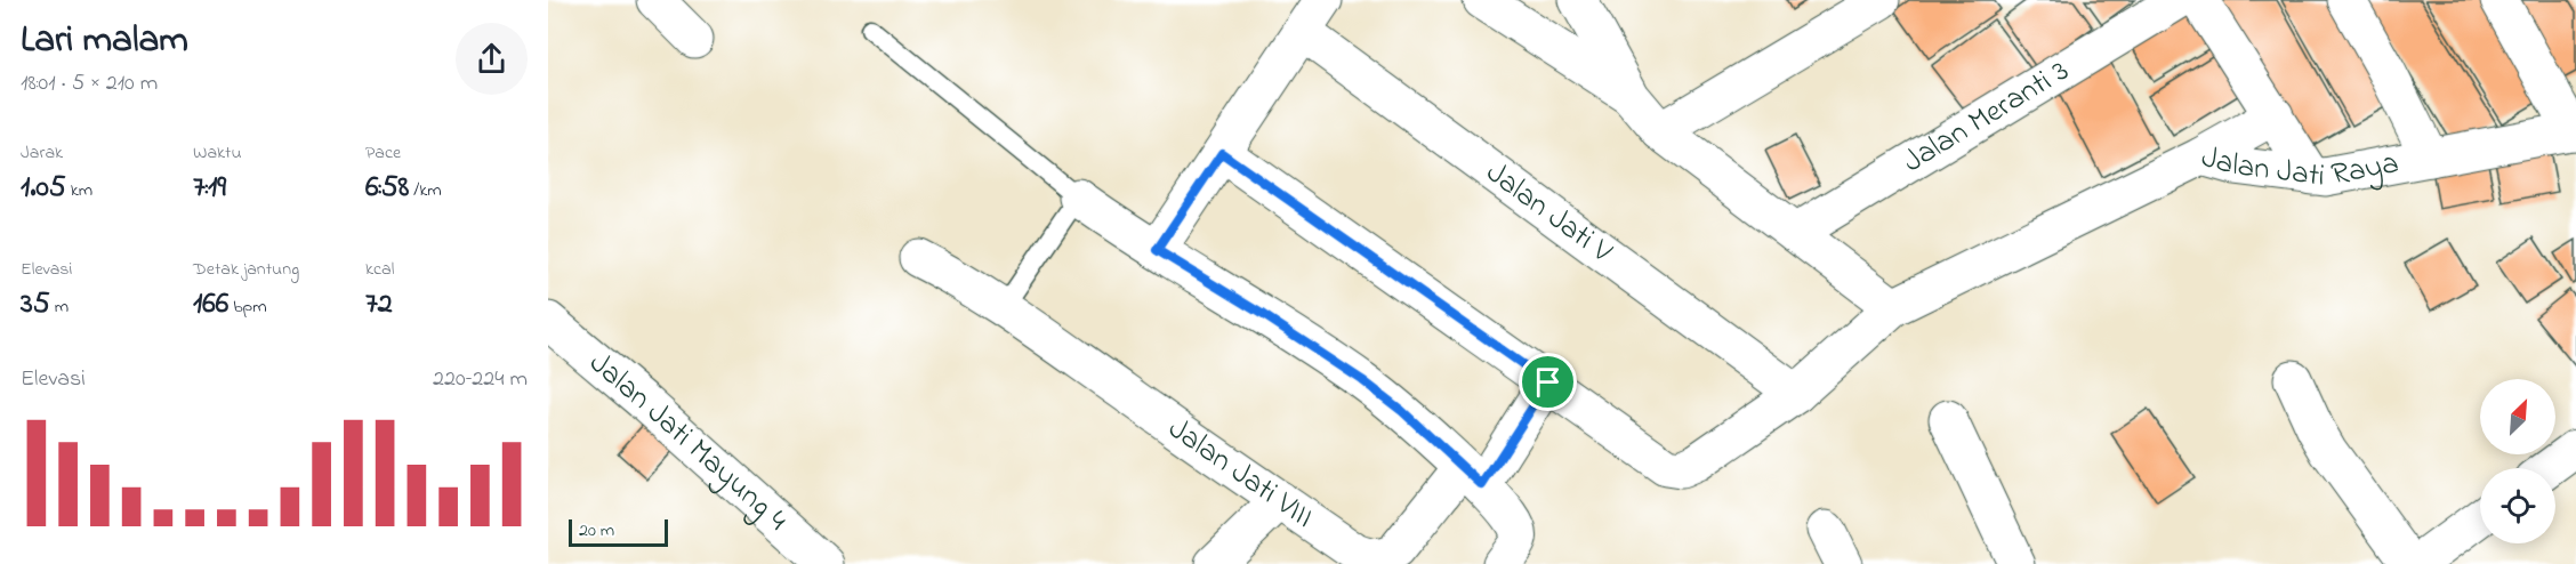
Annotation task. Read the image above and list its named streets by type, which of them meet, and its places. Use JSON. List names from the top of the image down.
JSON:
{
  "streets": {
    "street": [
      "Jalan Meranti 3",
      "Jalan Jati Raya",
      "Jalan Jati V",
      "Jalan Jati Mayung 4",
      "Jalan Jati VIII"
    ]
  },
  "crossings": [
    ["Jalan Jati Raya", "Jalan Jati V"],
    ["Jalan Jati Raya", "Jalan Jati VIII"]
  ],
  "scale_bar": "20 m",
  "north": "top right",
  "page": {
    "heading": ["Lari malam", "18:01 · 5 × 210 m"],
    "stats": [
      ["Jarak", "1.05 km"],
      ["Waktu", "7:19"],
      ["Pace", "6:58 /km"],
      ["Elevasi", "35 m"],
      ["Detak jantung", "166 bpm"],
      ["kcal", "72"]
    ],
    "chart": ["Elevasi", "220–224 m"],
    "scale": "20 m"
  }
}
